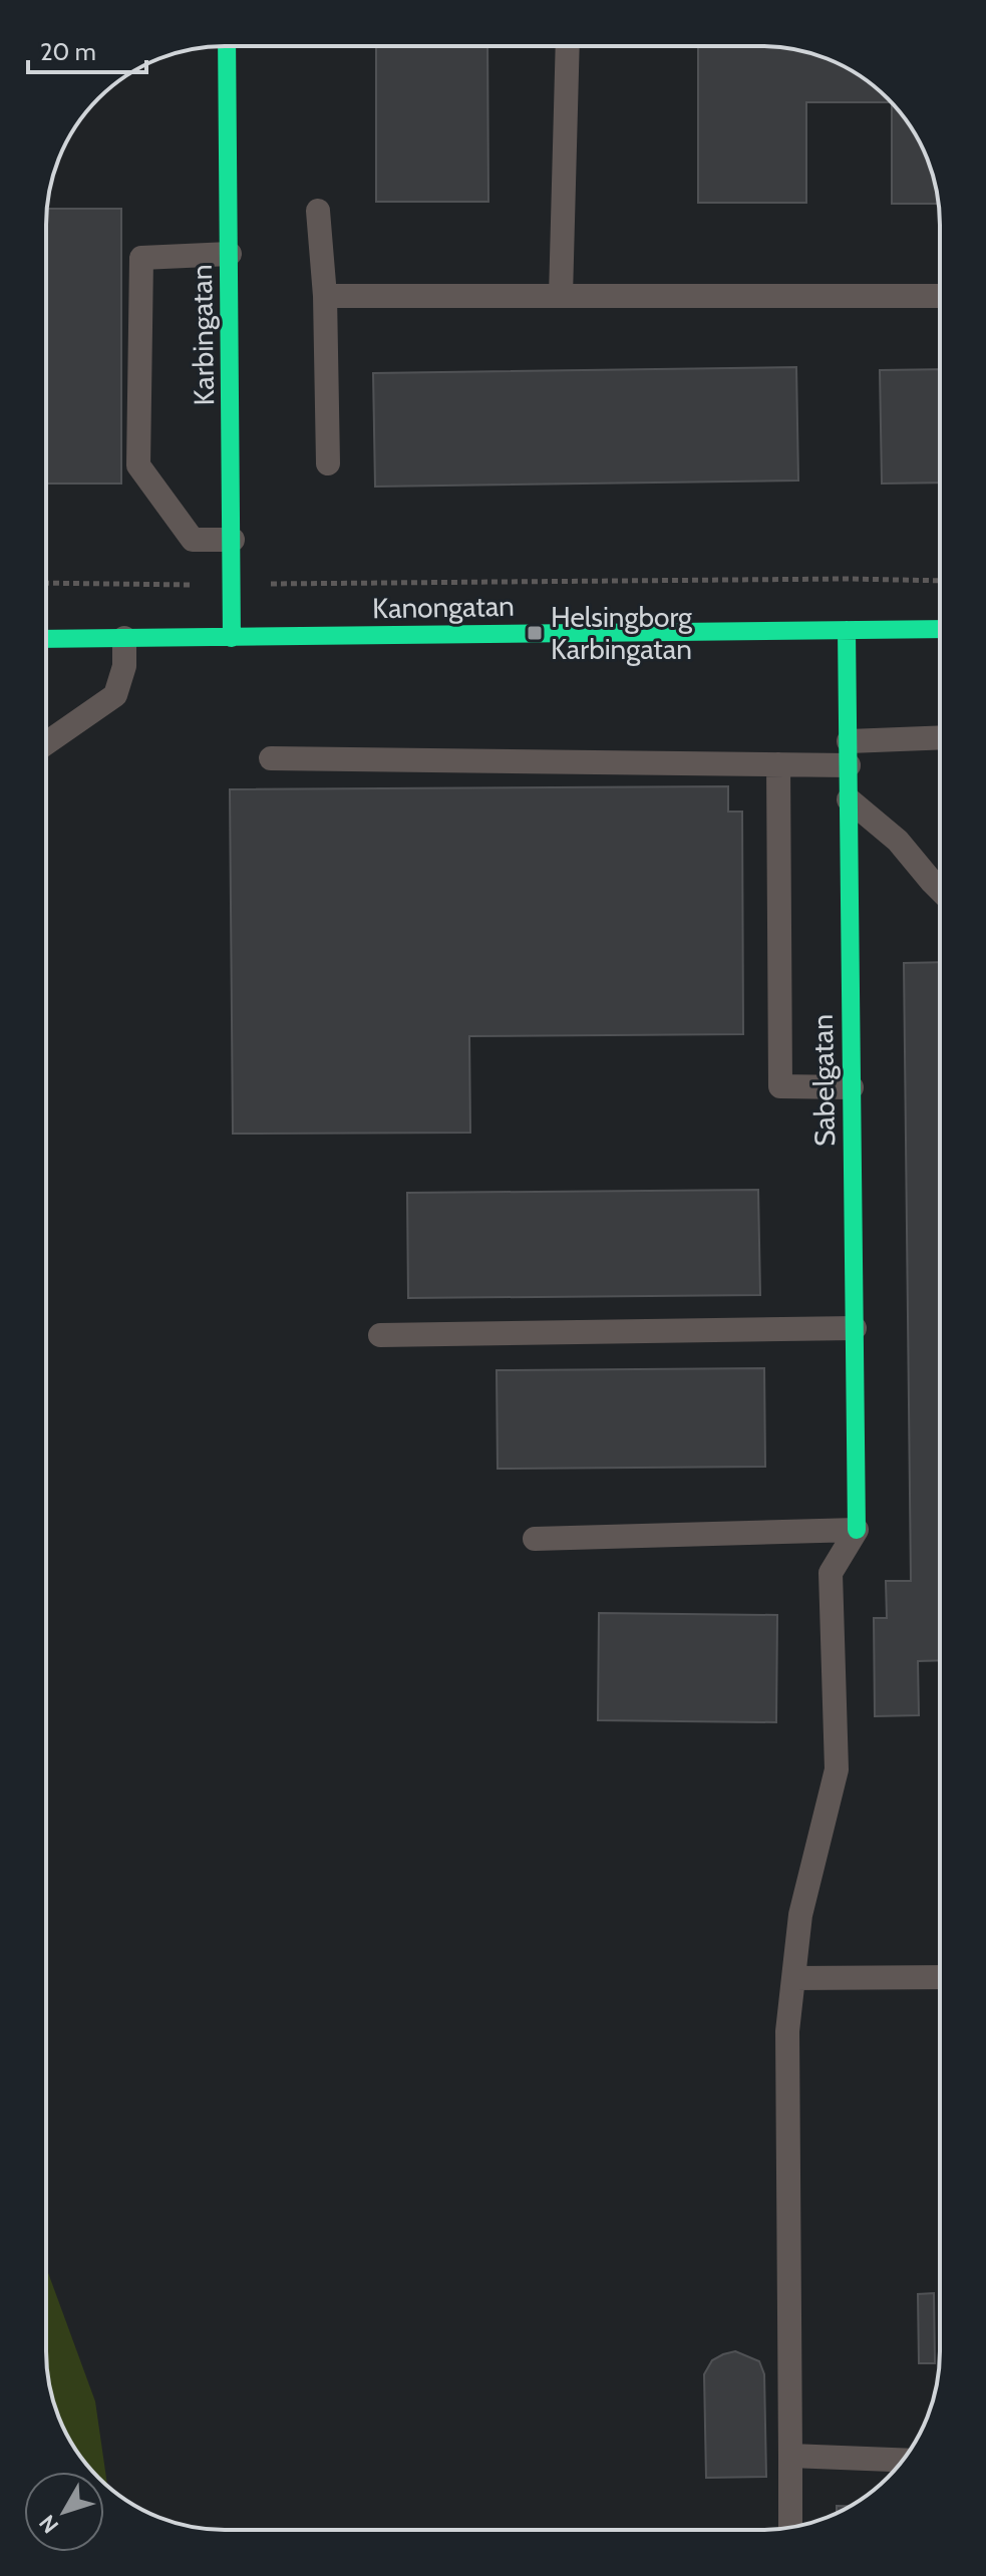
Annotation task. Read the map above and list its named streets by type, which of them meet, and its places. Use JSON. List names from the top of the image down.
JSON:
{
  "streets": {
    "street": ["Karbingatan", "Kanongatan", "Sabelgatan"]
  },
  "crossings": [
    ["Karbingatan", "Kanongatan"],
    ["Kanongatan", "Sabelgatan"]
  ],
  "places": {
    "transit": ["Helsingborg Karbingatan"]
  },
  "scale_bar": "20 m",
  "north": "bottom left"
}
